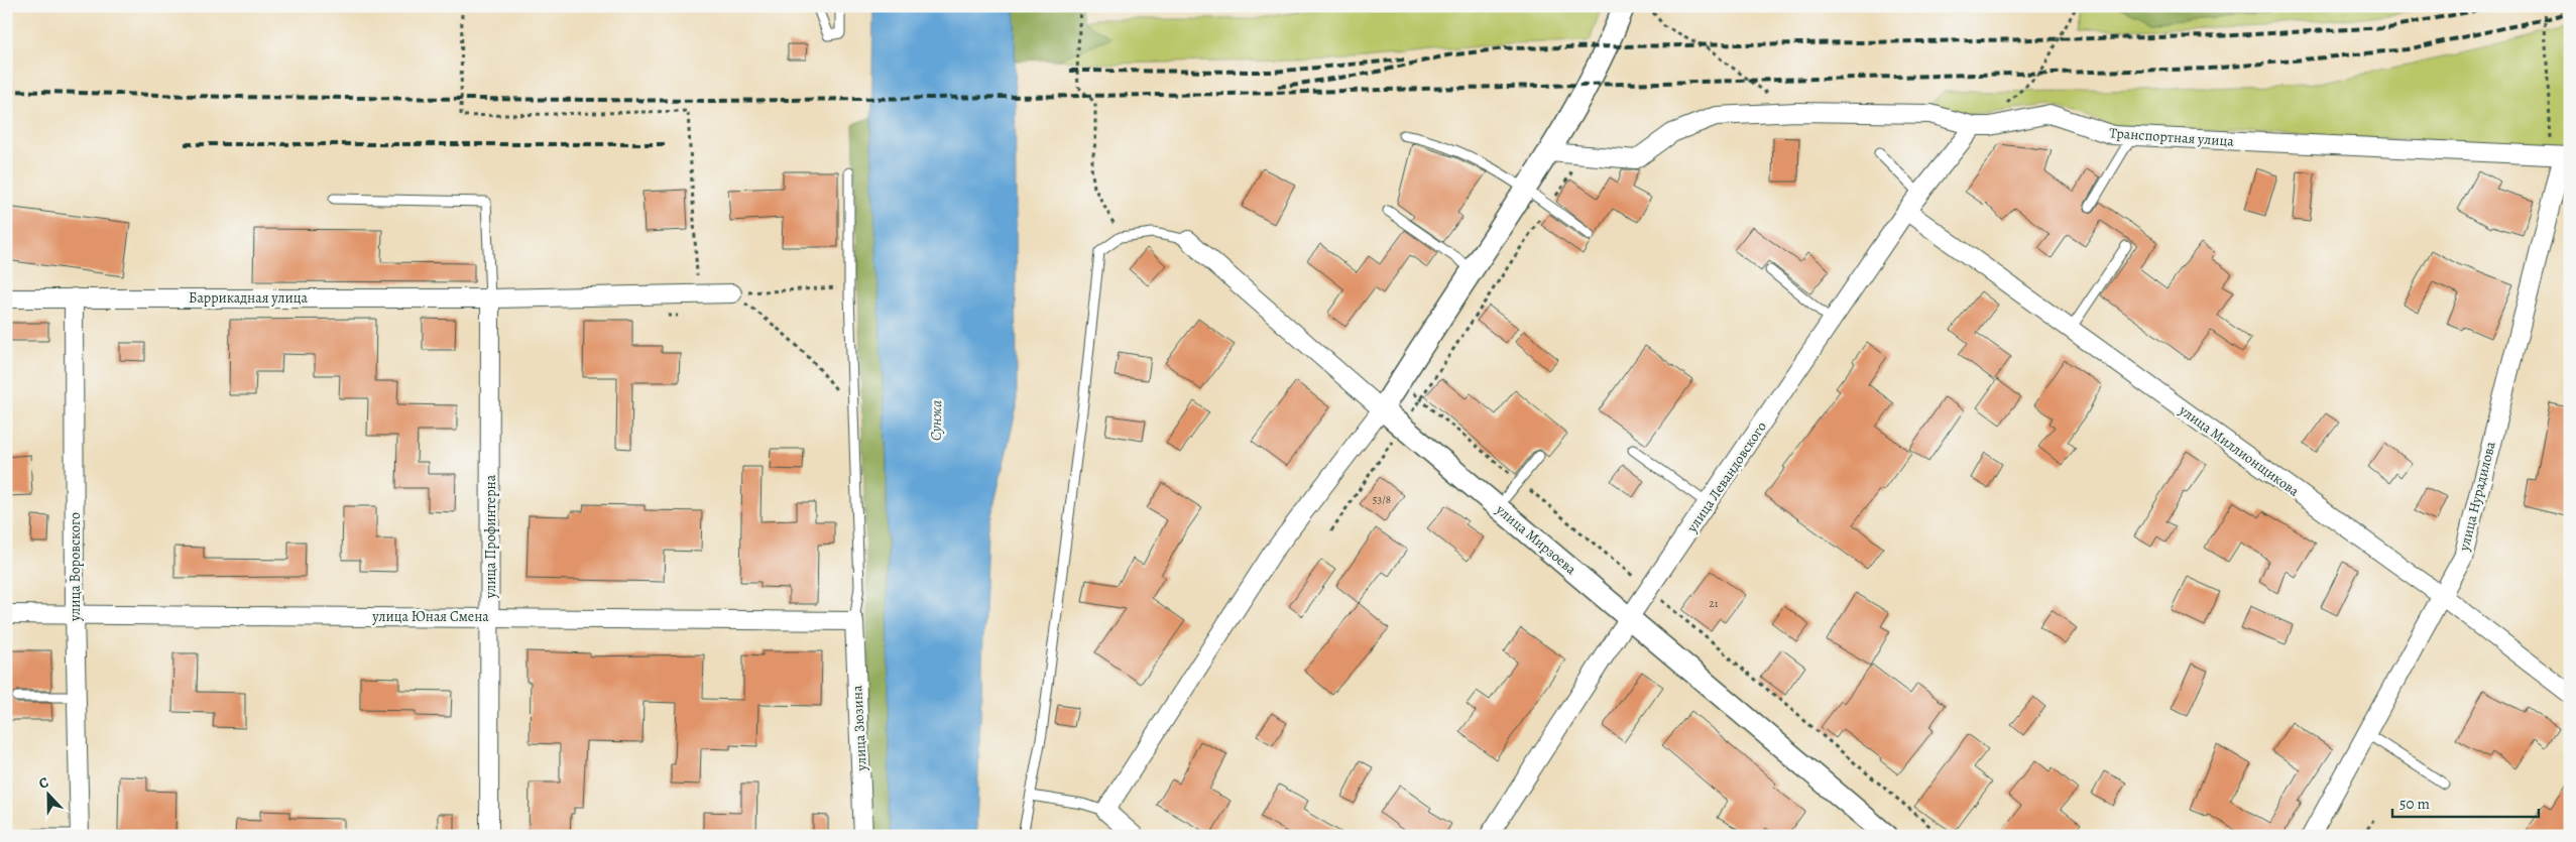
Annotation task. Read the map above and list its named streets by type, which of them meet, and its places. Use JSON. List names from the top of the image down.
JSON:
{
  "streets": {
    "street": [
      "Транспортная улица",
      "Баррикадная улица",
      "улица Миллионщикова",
      "улица Левандовского",
      "улица Нурадилова",
      "улица Профинтерна",
      "улица Мирзоева",
      "улица Воровского",
      "улица Юная Смена",
      "улица Зюзина"
    ]
  },
  "crossings": [
    ["Транспортная улица", "улица Левандовского"],
    ["Транспортная улица", "улица Нурадилова"],
    ["Баррикадная улица", "улица Профинтерна"],
    ["Баррикадная улица", "улица Воровского"],
    ["улица Миллионщикова", "улица Левандовского"],
    ["улица Миллионщикова", "улица Нурадилова"],
    ["улица Левандовского", "улица Мирзоева"],
    ["улица Профинтерна", "улица Юная Смена"],
    ["улица Воровского", "улица Юная Смена"],
    ["улица Юная Смена", "улица Зюзина"]
  ],
  "water": ["Сунжа"],
  "house_numbers": ["53/8", "21"],
  "scale_bar": "50 m",
  "north": "top"
}
